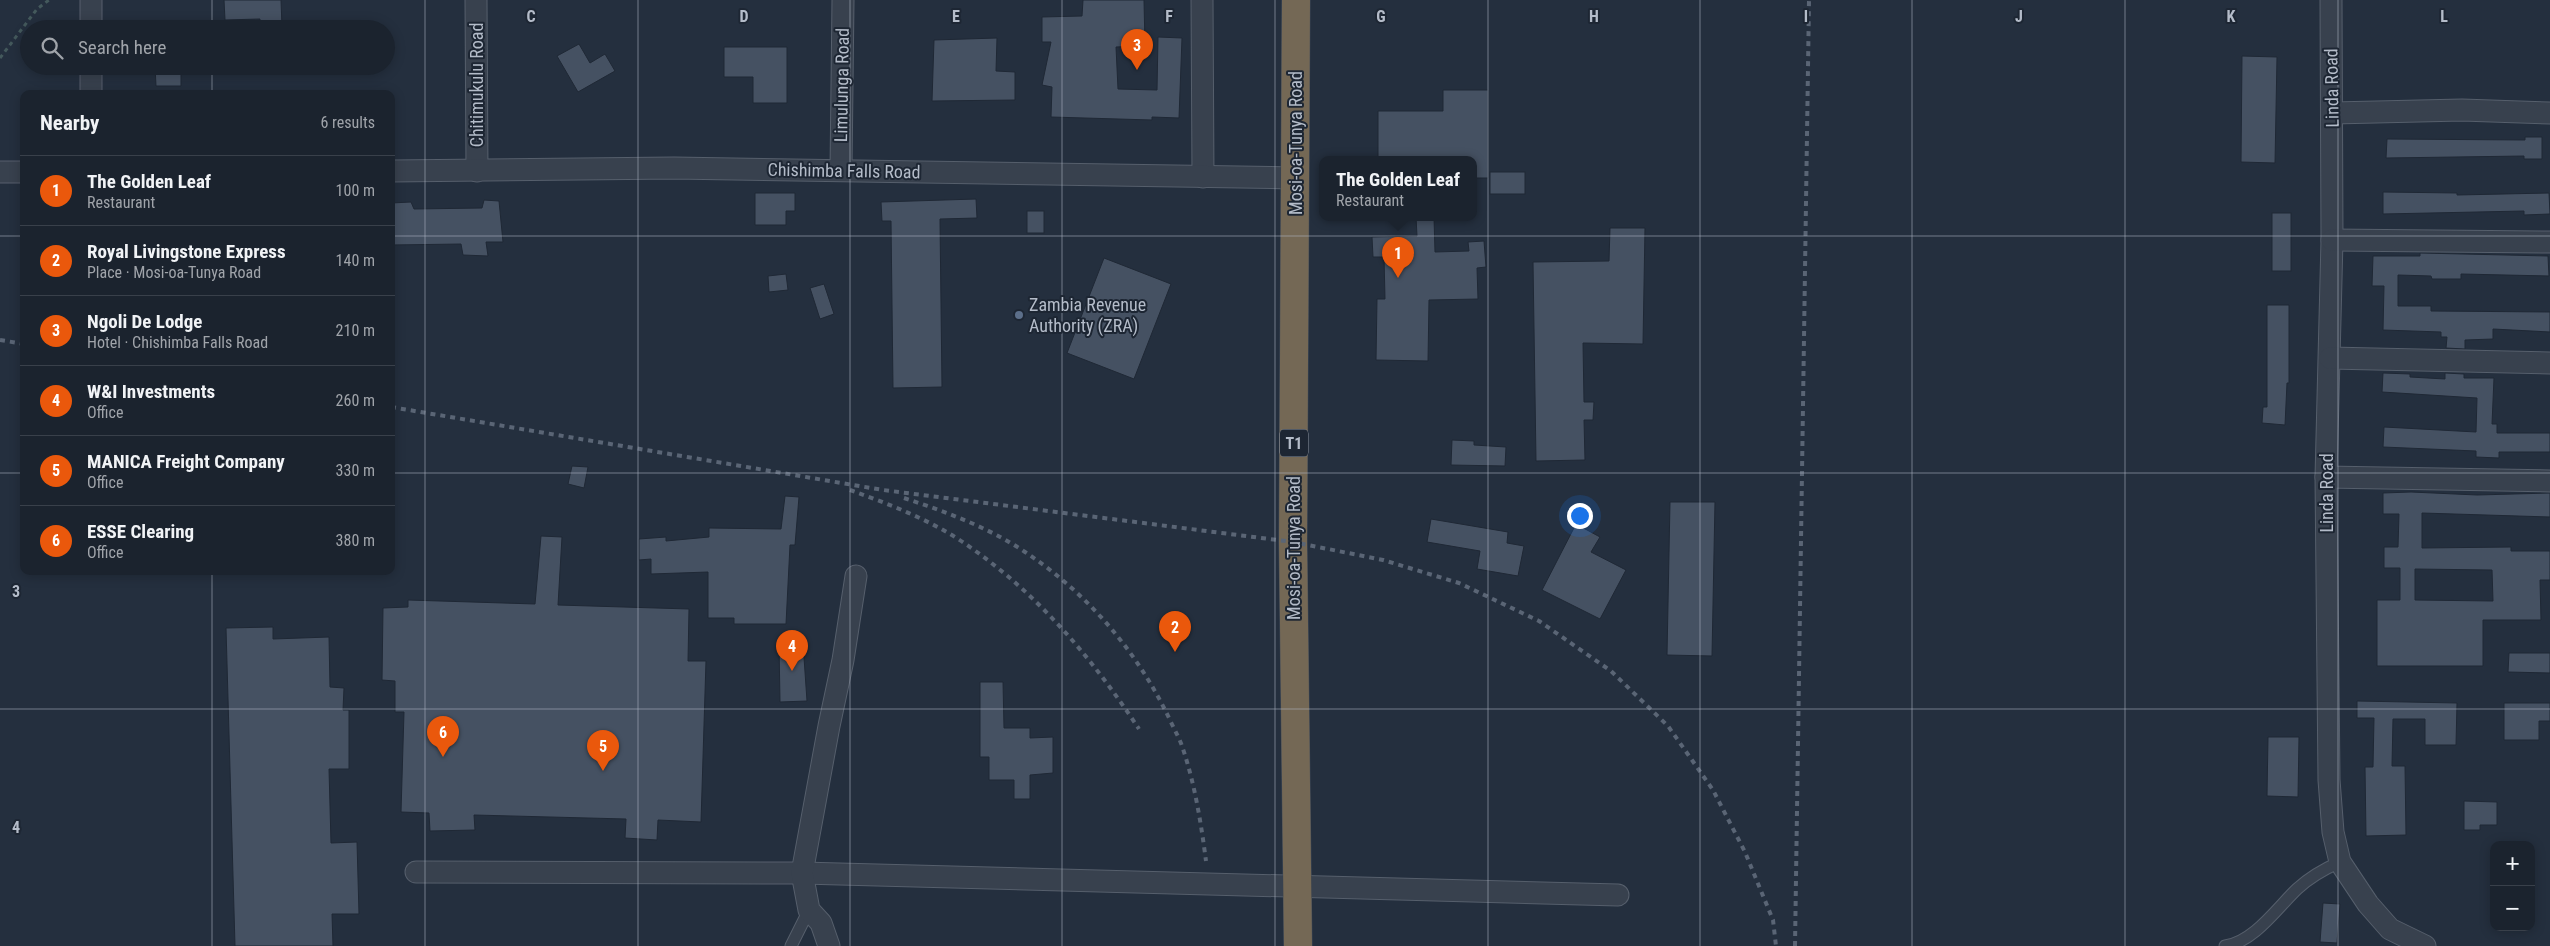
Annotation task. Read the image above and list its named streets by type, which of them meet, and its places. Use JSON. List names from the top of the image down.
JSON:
{
  "streets": {
    "highway": ["Mosi-oa-Tunya Road", "T1"],
    "street": [
      "Chitimukulu Road",
      "Limulunga Road",
      "Linda Road",
      "Chishimba Falls Road"
    ]
  },
  "crossings": [
    ["Chitimukulu Road", "Chishimba Falls Road"],
    ["Limulunga Road", "Chishimba Falls Road"],
    ["Mosi-oa-Tunya Road", "Chishimba Falls Road"]
  ],
  "places": ["Zambia Revenue Authority (ZRA)"],
  "page": {
    "search": "Search here",
    "pins": [
      "3",
      "1",
      "2",
      "4",
      "6",
      "5"
    ],
    "heading": ["Nearby", "6 results"],
    "list": [
      {
        "mark": "1",
        "name": "The Golden Leaf",
        "note": "Restaurant",
        "value": "100 m"
      },
      {
        "mark": "2",
        "name": "Royal Livingstone Express",
        "note": "Place · Mosi-oa-Tunya Road",
        "value": "140 m"
      },
      {
        "mark": "3",
        "name": "Ngoli De Lodge",
        "note": "Hotel · Chishimba Falls Road",
        "value": "210 m"
      },
      {
        "mark": "4",
        "name": "W&I Investments",
        "note": "Office",
        "value": "260 m"
      },
      {
        "mark": "5",
        "name": "MANICA Freight Company",
        "note": "Office",
        "value": "330 m"
      },
      {
        "mark": "6",
        "name": "ESSE Clearing",
        "note": "Office",
        "value": "380 m"
      }
    ],
    "popup": ["The Golden Leaf", "Restaurant"],
    "map_buttons": ["+", "−"]
  },
  "grid": {
    "columns": [
      "C",
      "D",
      "E",
      "F",
      "G",
      "H",
      "I",
      "J",
      "K",
      "L"
    ],
    "rows": ["3", "4"]
  }
}
